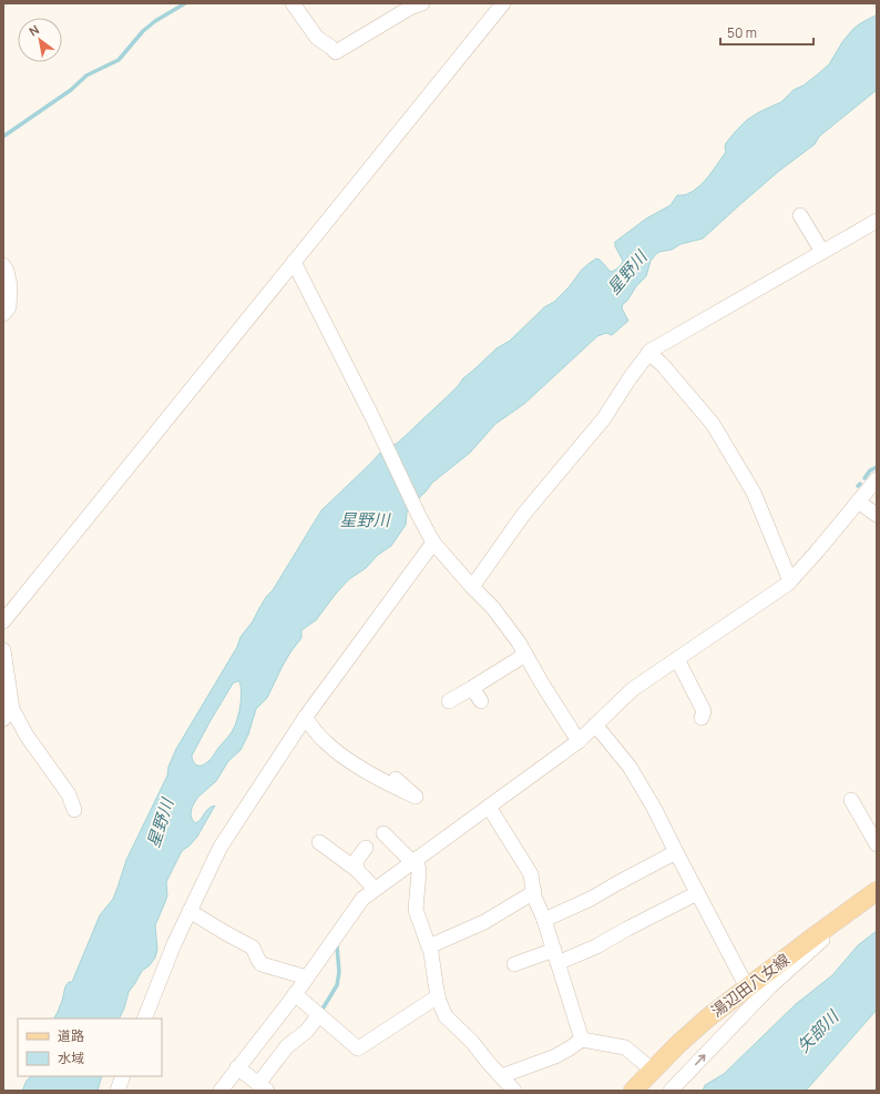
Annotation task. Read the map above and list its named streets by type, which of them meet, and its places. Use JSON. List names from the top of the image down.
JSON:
{
  "streets": {
    "main road": ["湯辺田八女線"]
  },
  "water": ["星野川", "矢部川"],
  "legend": ["道路", "水域"],
  "scale_bar": "50 m",
  "north": "top left"
}
